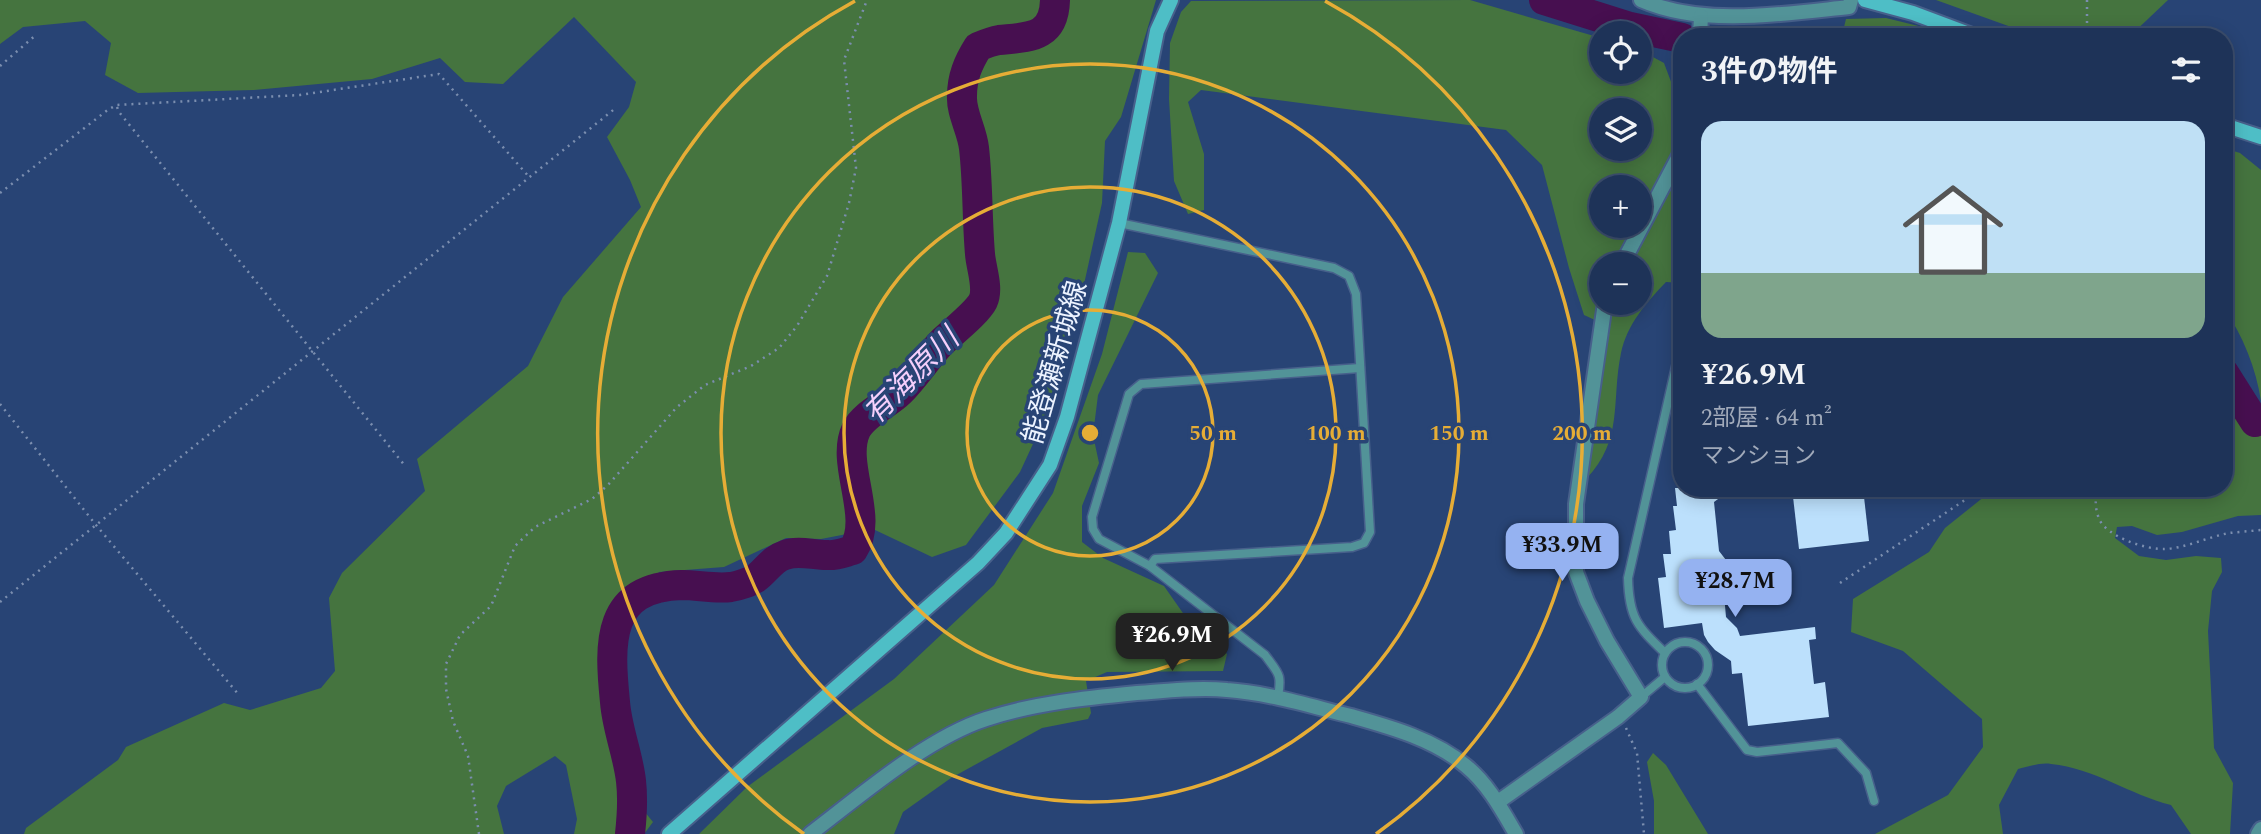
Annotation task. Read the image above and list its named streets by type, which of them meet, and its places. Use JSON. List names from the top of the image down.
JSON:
{
  "streets": {
    "main road": ["能登瀬新城線"]
  },
  "water": ["有海原川"],
  "page": {
    "map_buttons": ["+", "−"],
    "heading": "3件の物件",
    "list": [
      {
        "name": "¥26.9M",
        "note": "2部屋 · 64 m² · マンション"
      }
    ],
    "price": ["¥33.9M", "¥28.7M", "¥26.9M"]
  },
  "rings": [
    "50 m",
    "100 m",
    "150 m",
    "200 m"
  ]
}
